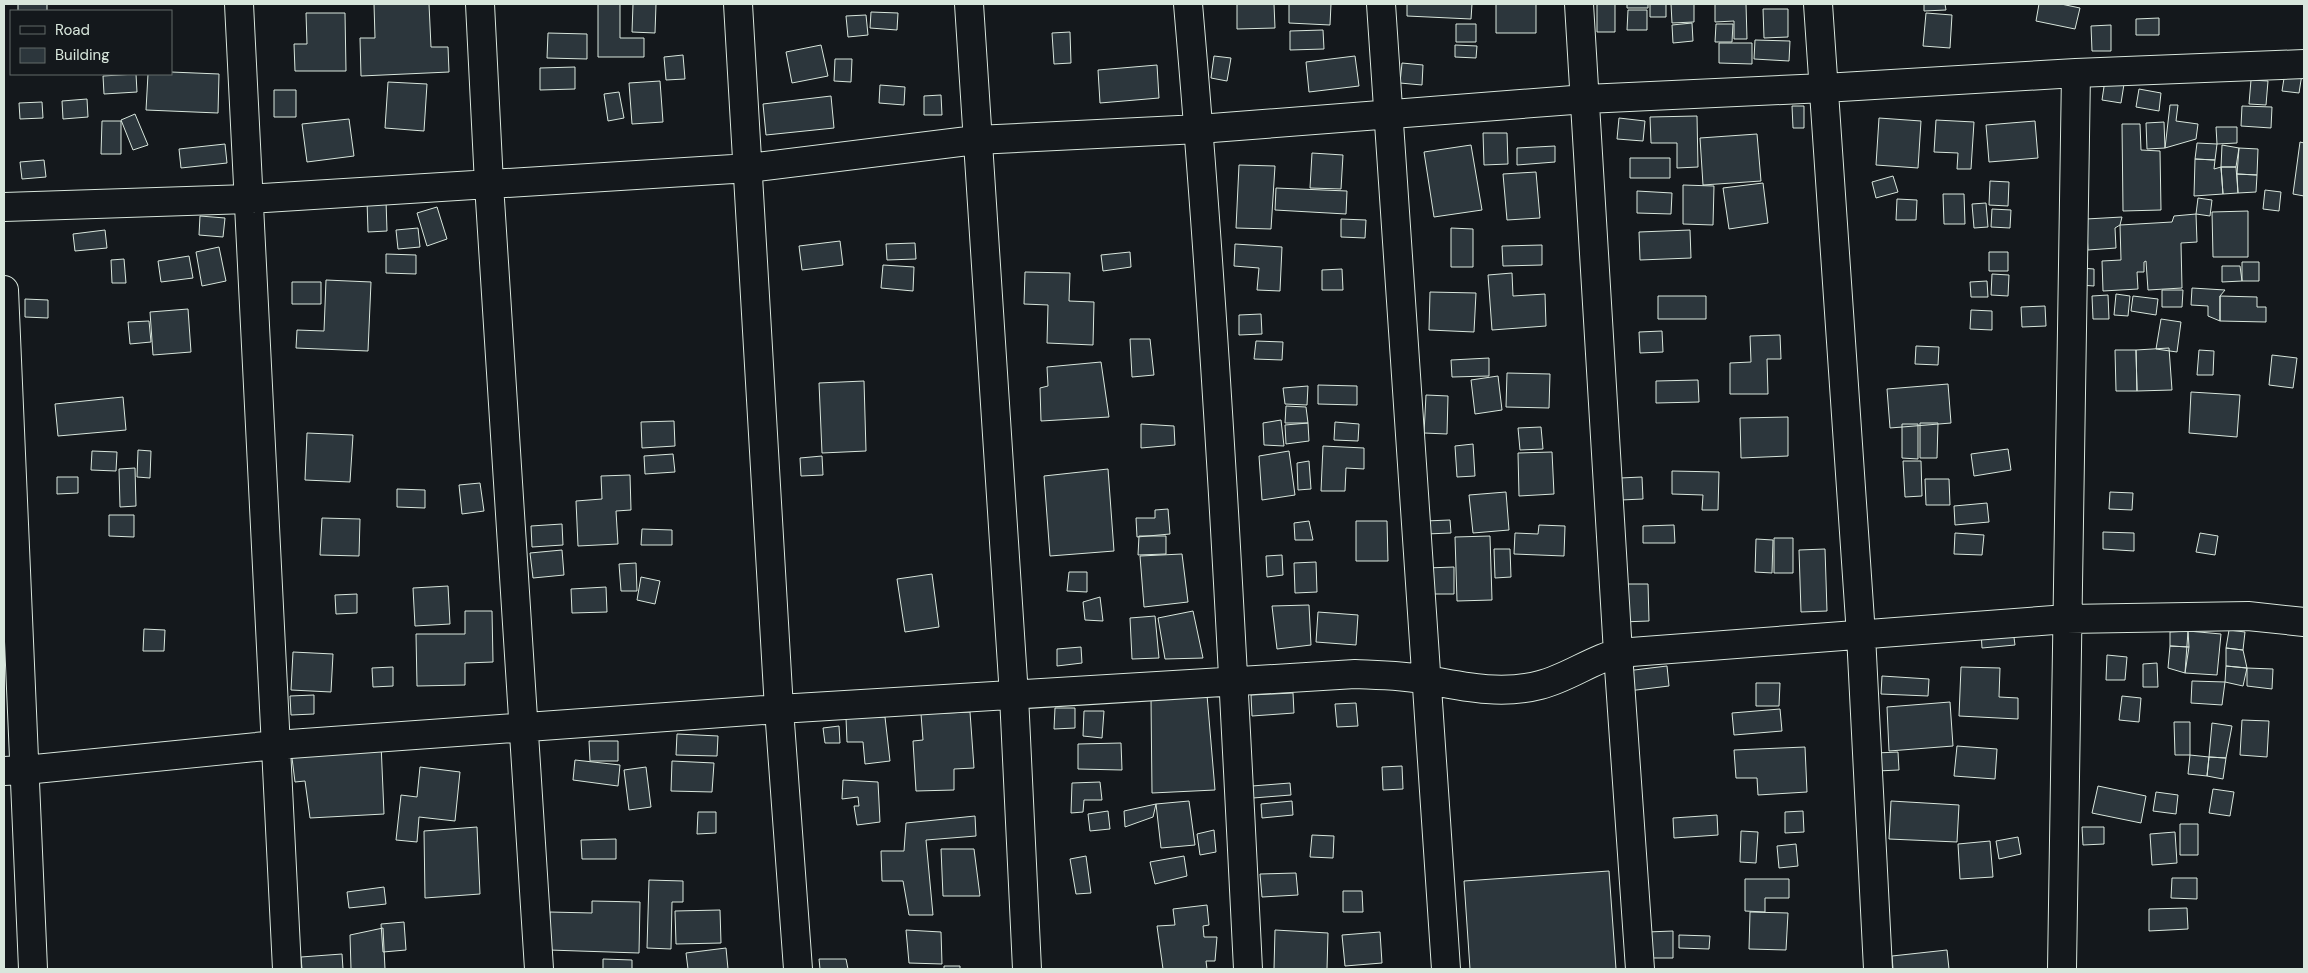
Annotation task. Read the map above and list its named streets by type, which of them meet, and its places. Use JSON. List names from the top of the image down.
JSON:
{
  "legend": ["Road", "Building"]
}
